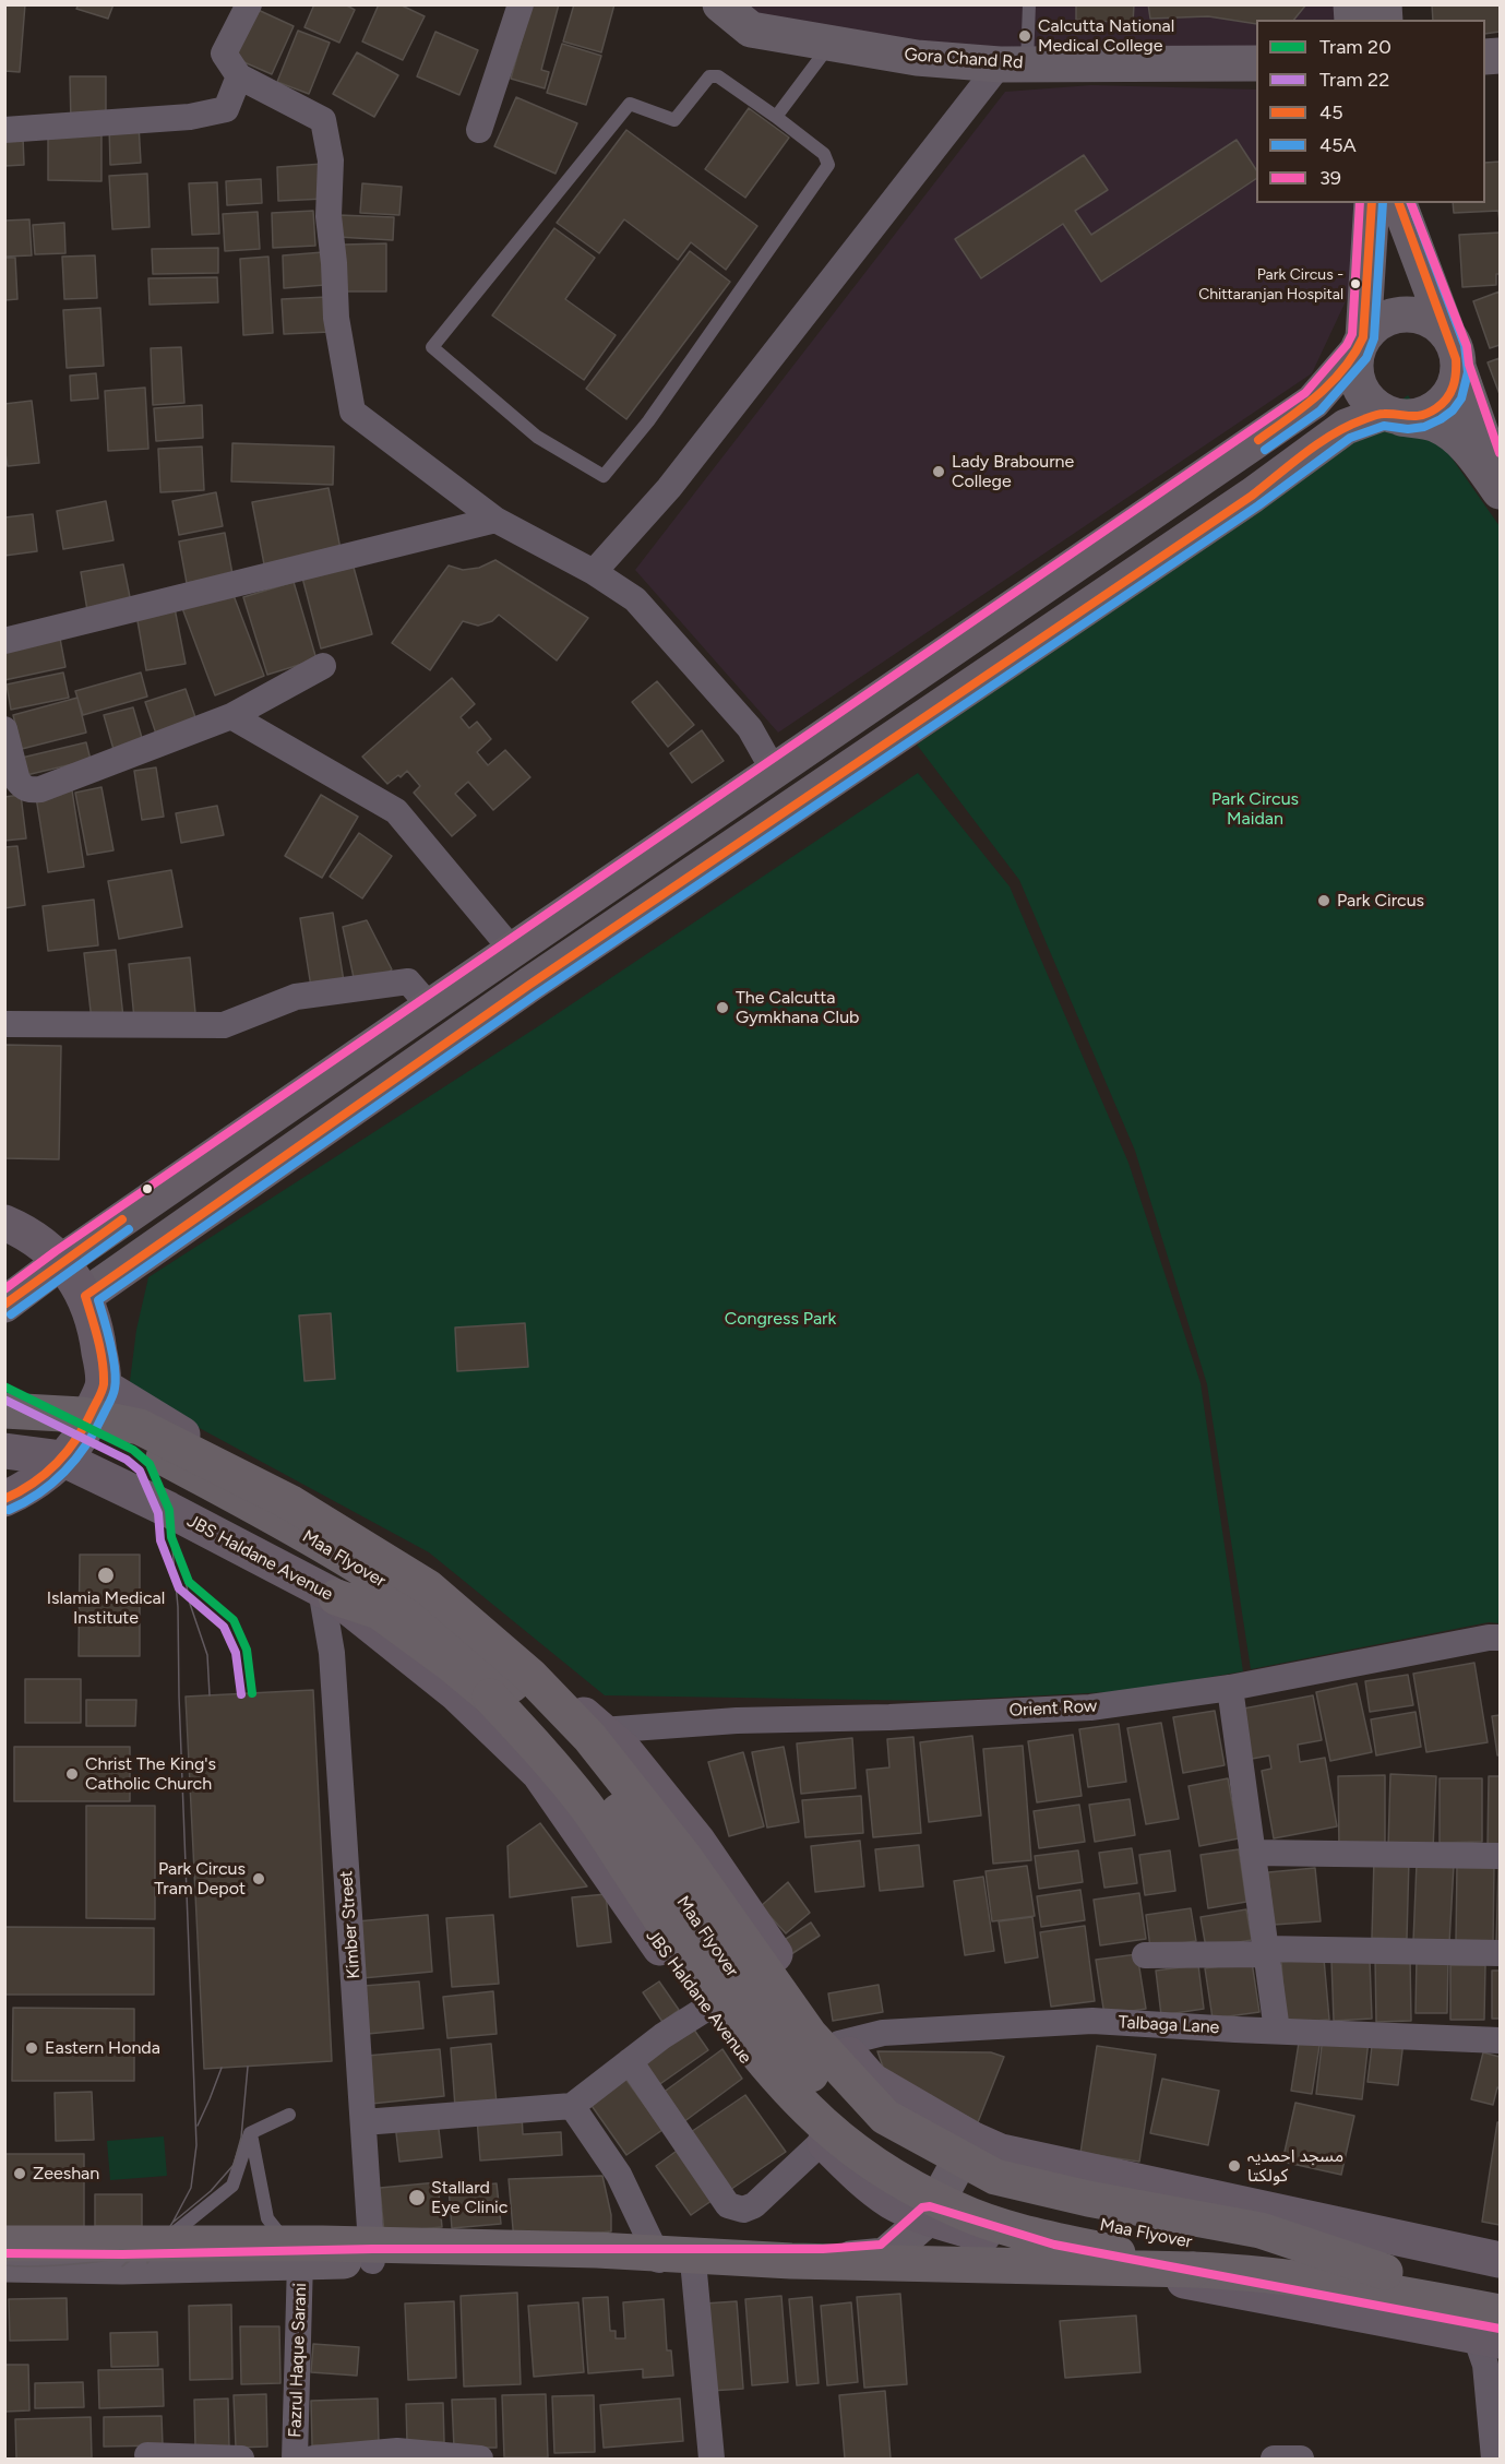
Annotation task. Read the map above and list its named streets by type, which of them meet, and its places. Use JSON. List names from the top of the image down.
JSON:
{
  "streets": {
    "highway": ["Maa Flyover"],
    "main road": ["Gora Chand Rd", "JBS Haldane Avenue"],
    "street": [
      "Orient Row",
      "Kimber Street",
      "Talbaga Lane",
      "Fazrul Haque Sarani"
    ]
  },
  "crossings": [
    ["JBS Haldane Avenue", "Maa Flyover"],
    ["JBS Haldane Avenue", "Kimber Street"],
    ["Maa Flyover", "Orient Row"],
    ["Maa Flyover", "Kimber Street"],
    ["Maa Flyover", "Talbaga Lane"]
  ],
  "parks": ["Park Circus Maidan", "Congress Park"],
  "places": [
    "Calcutta National Medical College",
    "Park Circus - Chittaranjan Hospital",
    "Lady Brabourne College",
    "Park Circus",
    "The Calcutta Gymkhana Club",
    "Islamia Medical Institute",
    "Christ The King's Catholic Church",
    "Park Circus Tram Depot",
    "Eastern Honda",
    "مسجد احمدیہ کولکتا",
    "Zeeshan",
    "Stallard Eye Clinic"
  ],
  "lines": [
    "transit line 45",
    "transit line 45A",
    "transit line 39",
    "tram line 20",
    "tram line 22"
  ],
  "legend": [
    "Tram 20",
    "Tram 22",
    "45",
    "45A",
    "39"
  ]
}
